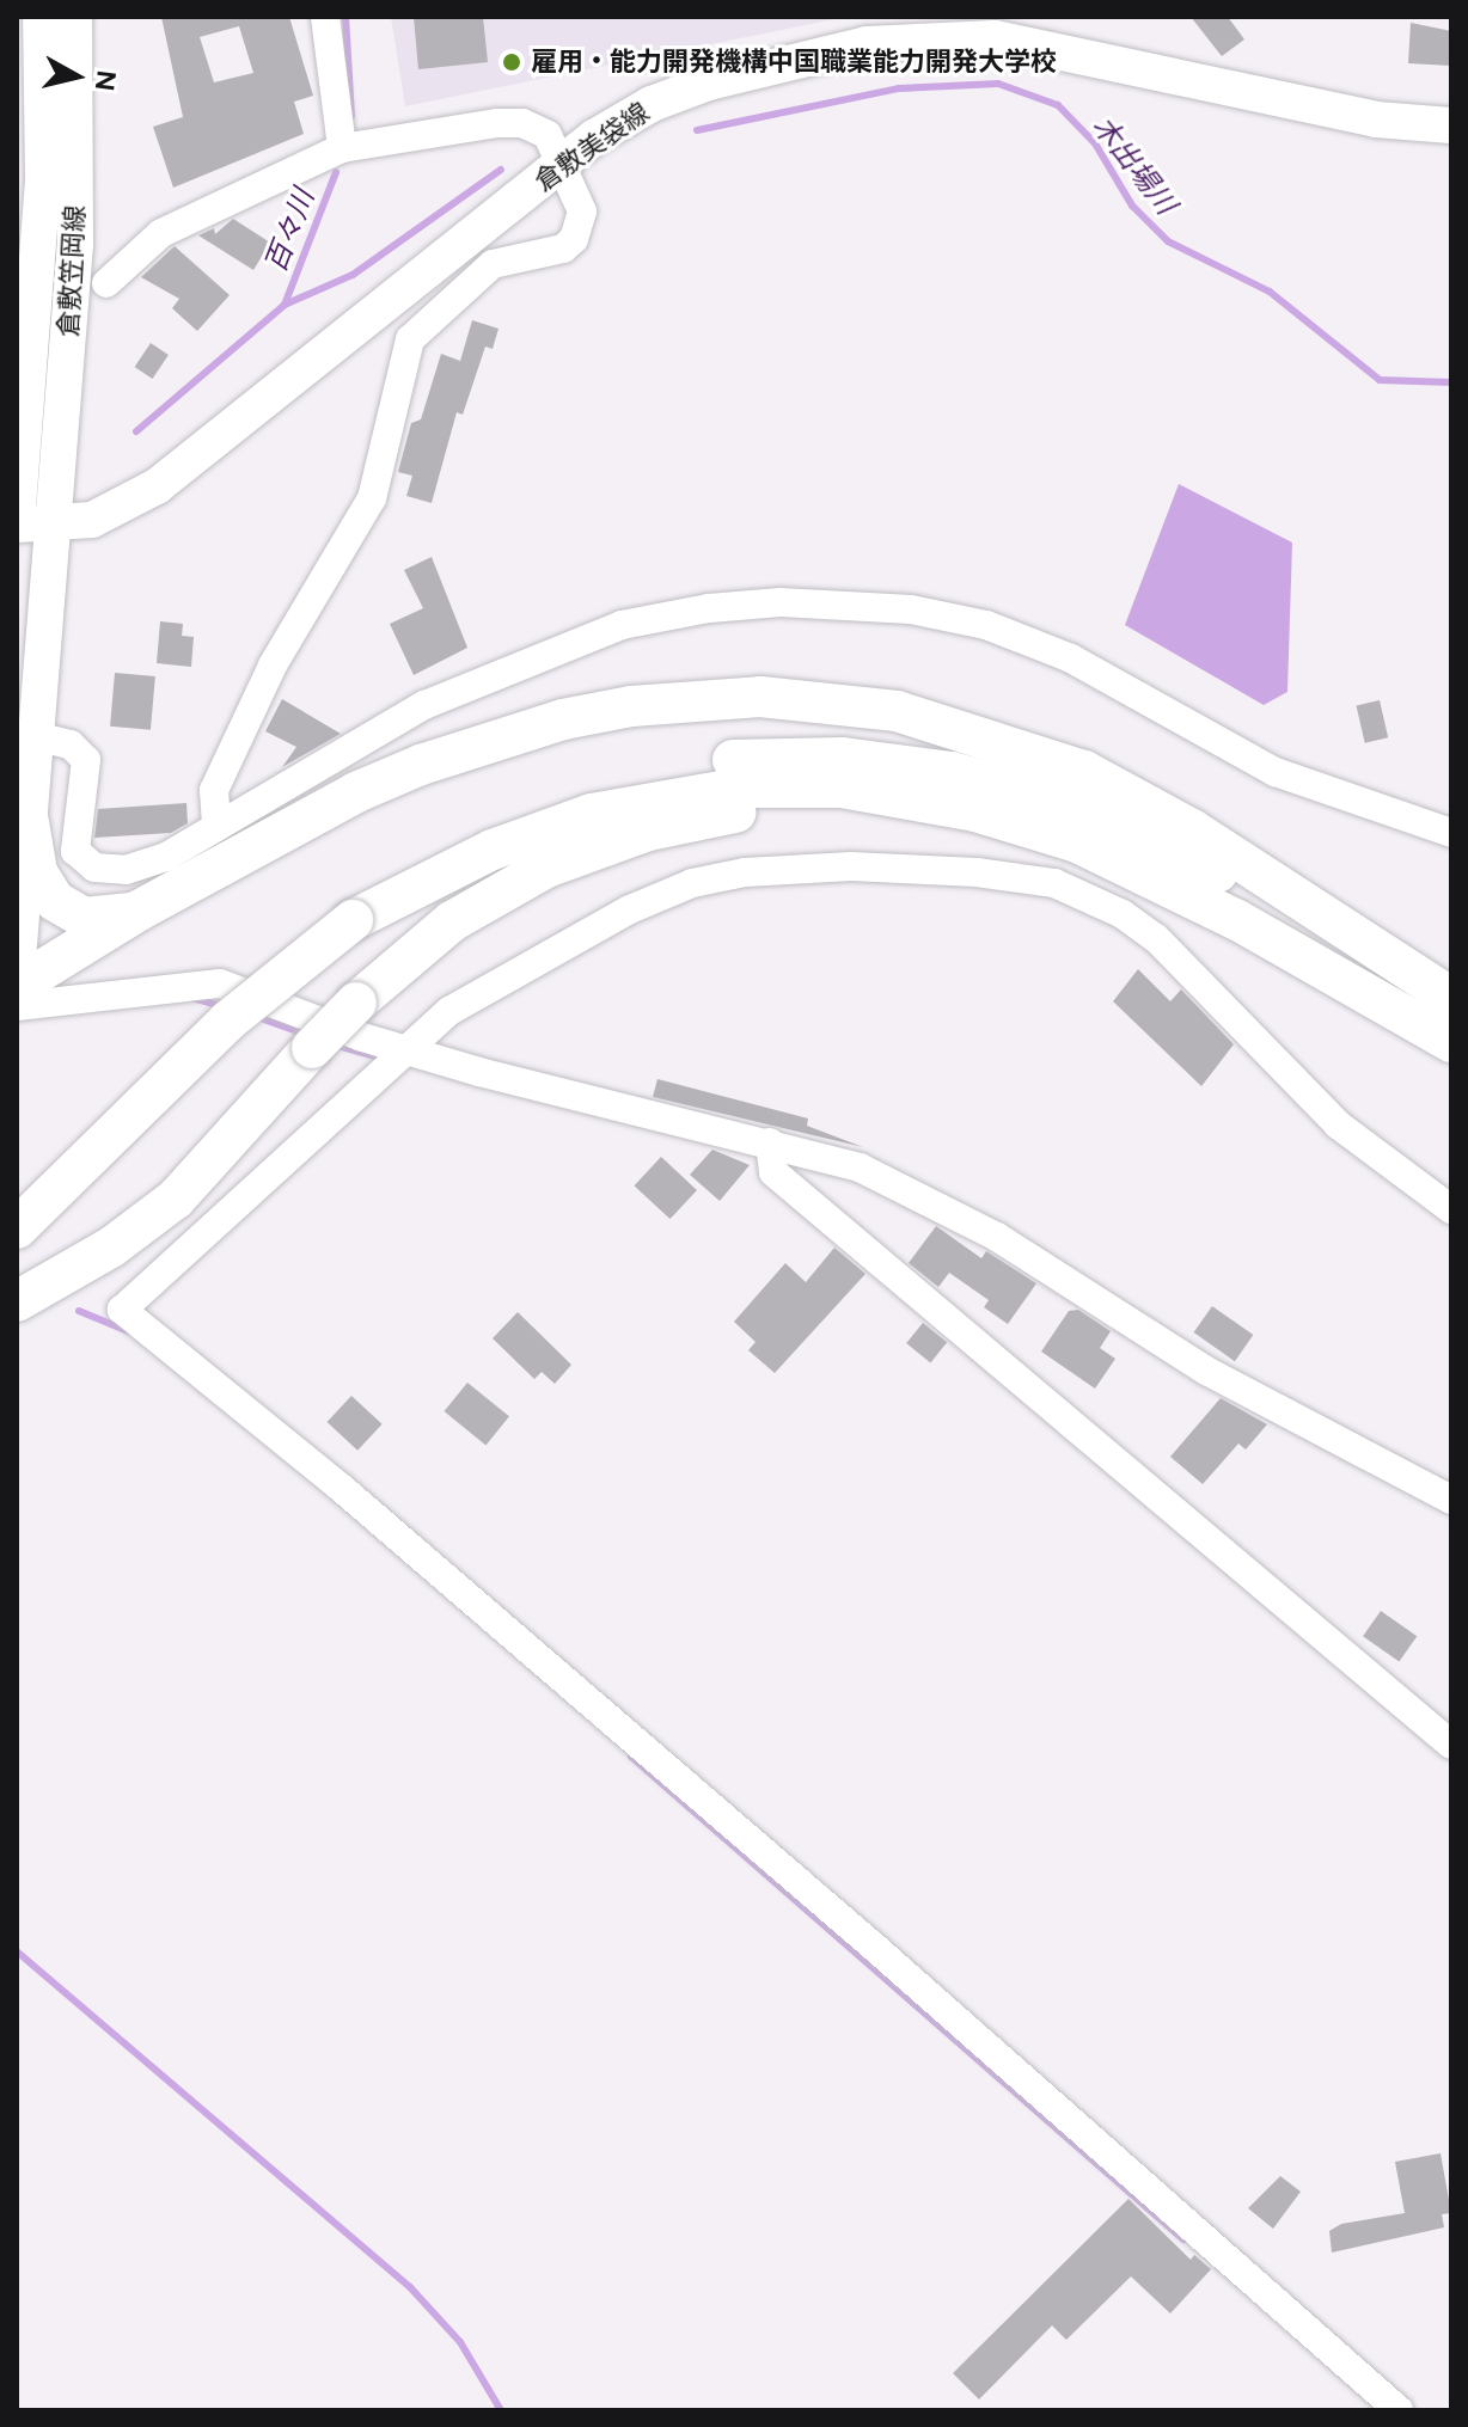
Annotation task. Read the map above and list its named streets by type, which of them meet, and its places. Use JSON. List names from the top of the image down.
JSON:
{
  "streets": {
    "main road": ["倉敷美袋線", "倉敷笠岡線"]
  },
  "crossings": [
    ["倉敷美袋線", "倉敷笠岡線"]
  ],
  "water": ["木出場川", "百々川"],
  "places": ["雇用・能力開発機構中国職業能力開発大学校"],
  "north": "right"
}
